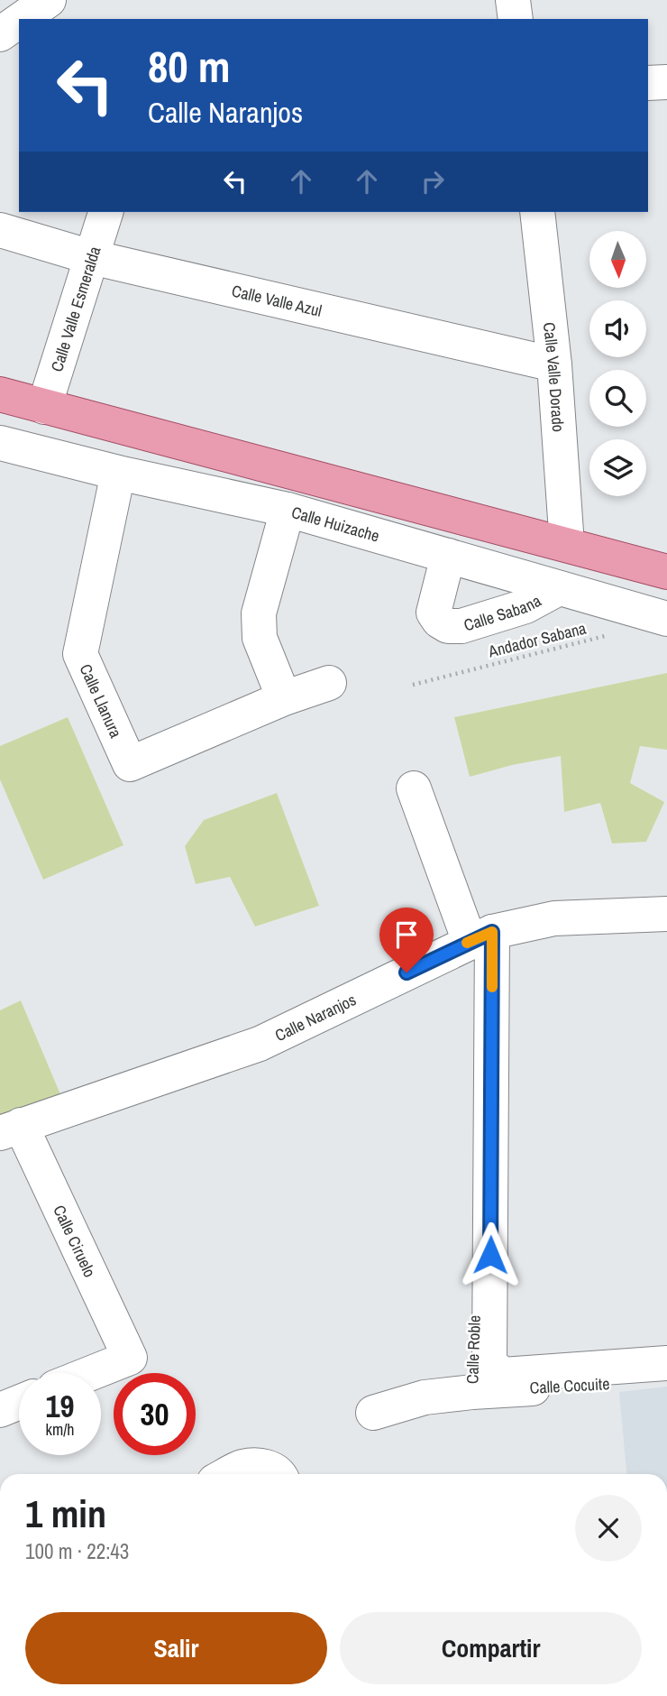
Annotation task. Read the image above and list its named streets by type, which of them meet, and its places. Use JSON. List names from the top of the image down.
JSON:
{
  "streets": {
    "street": [
      "Calle Valle Azul",
      "Calle Valle Esmeralda",
      "Calle Valle Dorado",
      "Calle Huizache",
      "Calle Sabana",
      "Calle Llanura",
      "Calle Naranjos",
      "Calle Ciruelo",
      "Calle Roble",
      "Calle Cocuite"
    ],
    "path": ["Andador Sabana"]
  },
  "crossings": [
    ["Calle Valle Azul", "Calle Valle Esmeralda"],
    ["Calle Valle Azul", "Calle Valle Dorado"],
    ["Calle Huizache", "Calle Sabana"],
    ["Calle Huizache", "Calle Llanura"],
    ["Calle Naranjos", "Calle Ciruelo"],
    ["Calle Naranjos", "Calle Roble"],
    ["Calle Roble", "Calle Cocuite"]
  ],
  "north": "bottom",
  "page": {
    "turn": ["80 m", "Calle Naranjos"],
    "speed": "19 km/h",
    "limit": "30",
    "heading": ["1 min", "100 m · 22:43"],
    "buttons": ["Salir", "Compartir"]
  }
}
